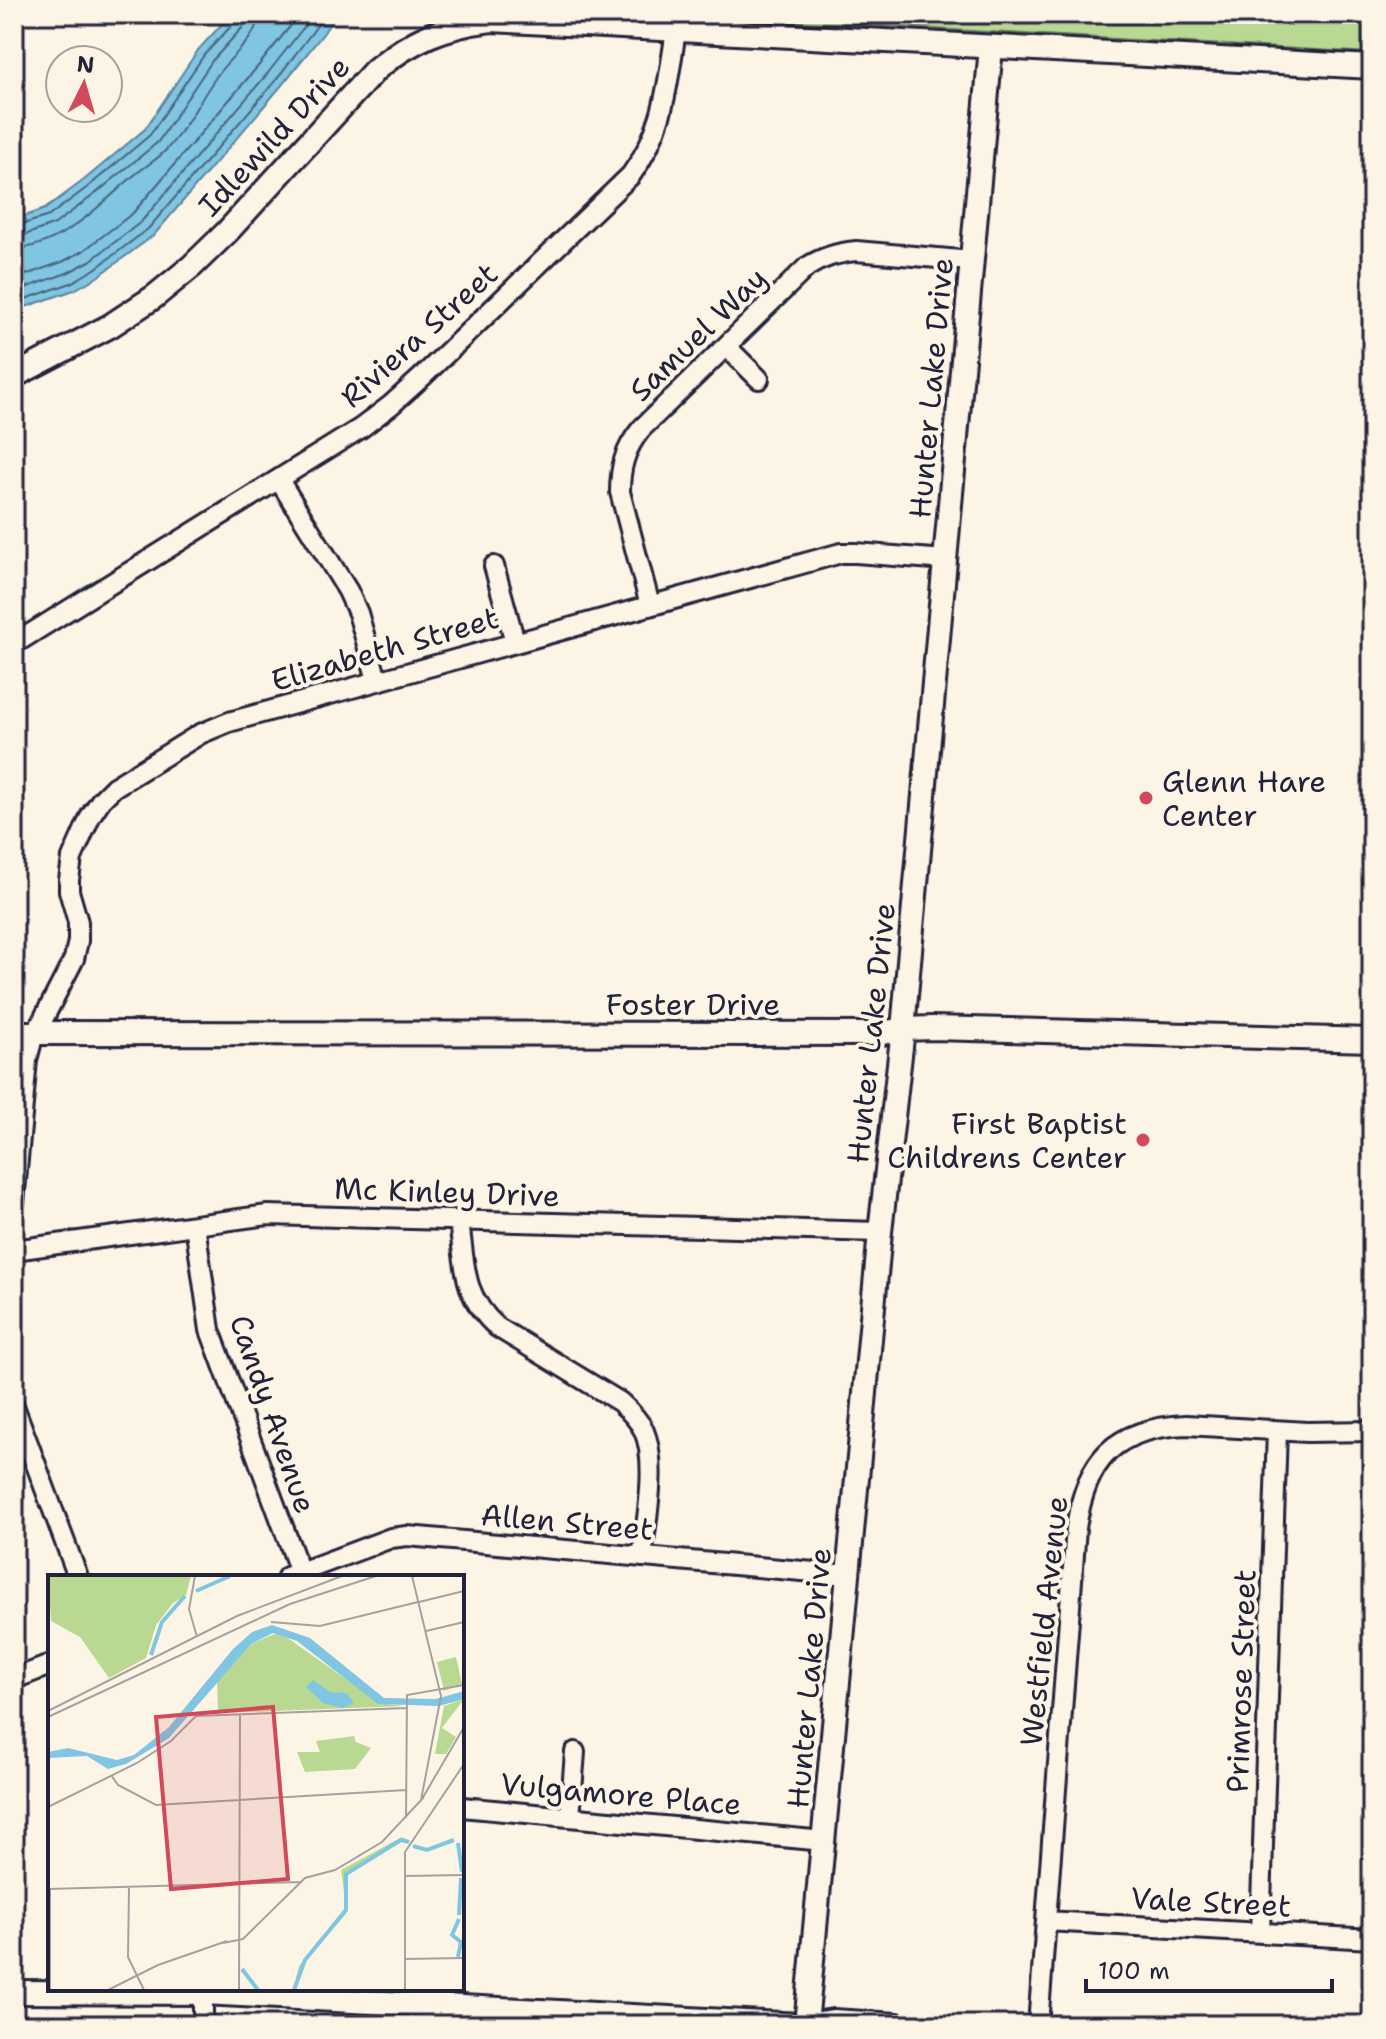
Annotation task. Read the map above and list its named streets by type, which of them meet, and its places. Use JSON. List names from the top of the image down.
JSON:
{
  "streets": {
    "street": [
      "Idlewild Drive",
      "Samuel Way",
      "Riviera Street",
      "Hunter Lake Drive",
      "Elizabeth Street",
      "Foster Drive",
      "Mc Kinley Drive",
      "Candy Avenue",
      "Allen Street",
      "Westfield Avenue",
      "Primrose Street",
      "Vulgamore Place",
      "Vale Street"
    ]
  },
  "crossings": [
    ["Idlewild Drive", "Riviera Street"],
    ["Idlewild Drive", "Hunter Lake Drive"],
    ["Samuel Way", "Hunter Lake Drive"],
    ["Samuel Way", "Elizabeth Street"],
    ["Hunter Lake Drive", "Elizabeth Street"],
    ["Hunter Lake Drive", "Foster Drive"],
    ["Hunter Lake Drive", "Mc Kinley Drive"],
    ["Hunter Lake Drive", "Allen Street"],
    ["Hunter Lake Drive", "Vulgamore Place"],
    ["Elizabeth Street", "Foster Drive"],
    ["Mc Kinley Drive", "Candy Avenue"],
    ["Candy Avenue", "Allen Street"],
    ["Westfield Avenue", "Primrose Street"],
    ["Westfield Avenue", "Vale Street"],
    ["Primrose Street", "Vale Street"]
  ],
  "places": ["Glenn Hare Center", "First Baptist Childrens Center"],
  "scale_bar": "100 m",
  "north": "top"
}
